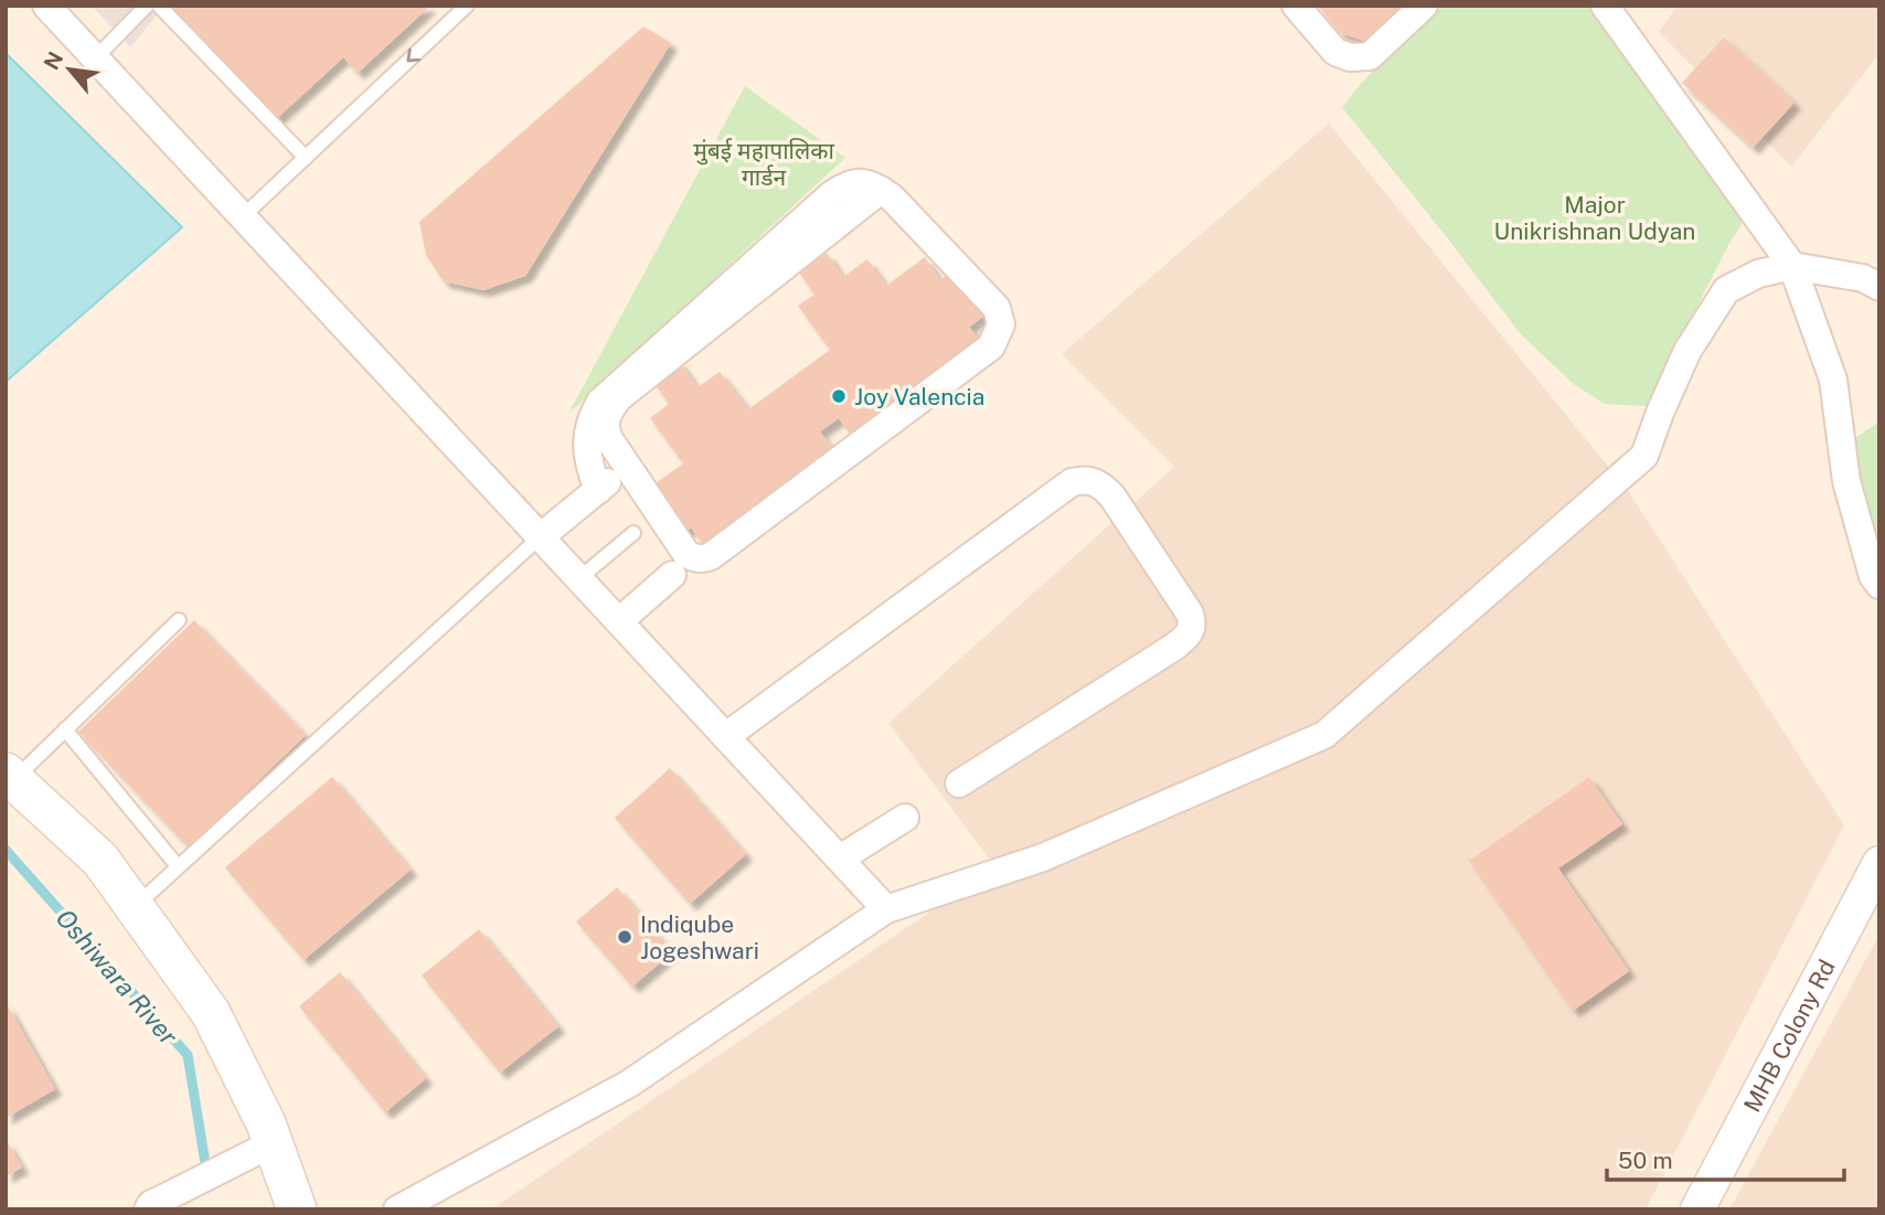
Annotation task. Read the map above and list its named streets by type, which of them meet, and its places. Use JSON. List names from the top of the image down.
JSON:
{
  "streets": {
    "street": ["MHB Colony Rd"]
  },
  "water": ["Oshiwara River"],
  "parks": ["मुंबई महापालिका गार्डन", "Major Unikrishnan Udyan"],
  "places": ["Joy Valencia", "Indiqube Jogeshwari"],
  "scale_bar": "50 m",
  "north": "top left"
}
